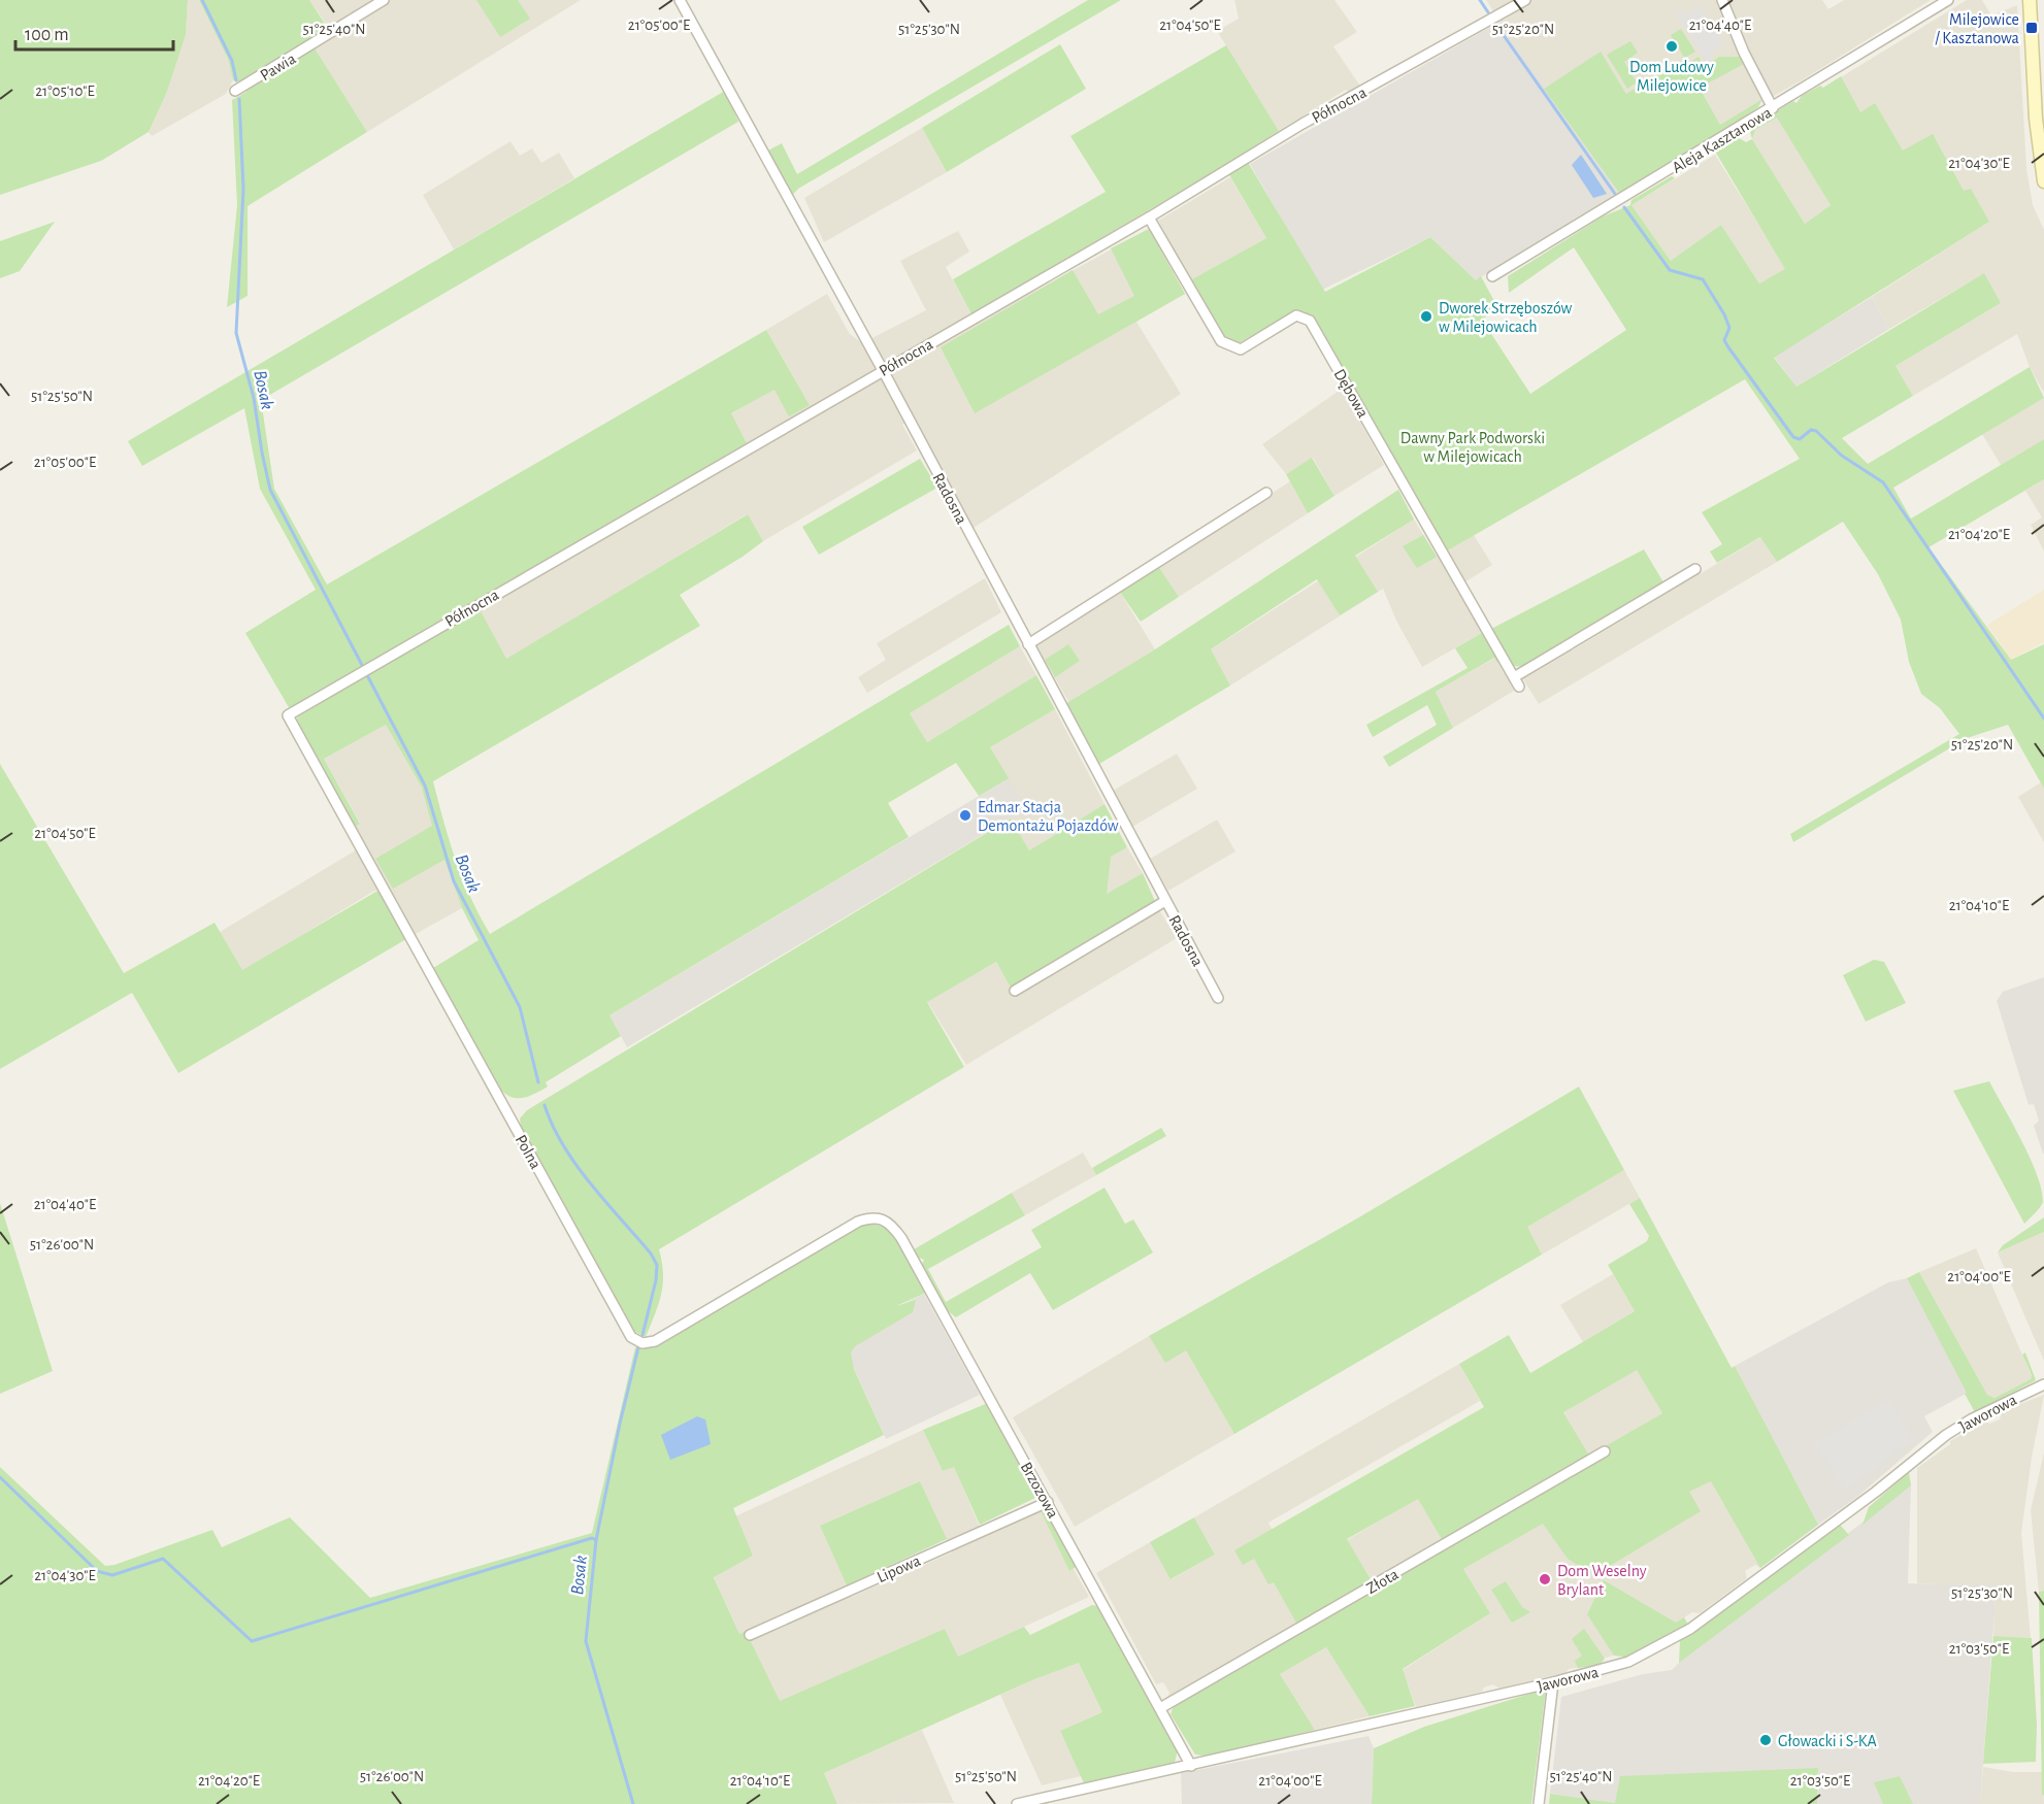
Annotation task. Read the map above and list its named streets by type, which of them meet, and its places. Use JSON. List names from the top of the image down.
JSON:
{
  "streets": {
    "street": [
      "Pawia",
      "Północna",
      "Aleja Kasztanowa",
      "Dębowa",
      "Radosna",
      "Polna",
      "Jaworowa",
      "Brzozowa",
      "Lipowa",
      "Złota"
    ]
  },
  "crossings": [
    ["Północna", "Dębowa"],
    ["Północna", "Radosna"],
    ["Północna", "Polna"],
    ["Polna", "Brzozowa"],
    ["Jaworowa", "Brzozowa"],
    ["Brzozowa", "Lipowa"],
    ["Brzozowa", "Złota"]
  ],
  "water": ["Bosak"],
  "parks": ["Dawny Park Podworski w Milejowicach"],
  "places": {
    "transit": ["Milejowice / Kasztanowa"],
    "other": [
      "Dom Ludowy Milejowice",
      "Dworek Strzęboszów w Milejowicach",
      "Edmar Stacja Demontażu Pojazdów",
      "Dom Weselny Brylant",
      "Głowacki i S-KA"
    ]
  },
  "scale_bar": "100 m",
  "coordinates": [
    "21°04'50\"E",
    "21°05'00\"E",
    "21°04'40\"E",
    "51°25'40\"N",
    "51°25'30\"N",
    "51°25'20\"N",
    "21°05'10\"E",
    "21°04'30\"E",
    "51°25'50\"N",
    "21°04'20\"E",
    "21°04'10\"E",
    "51°26'00\"N",
    "21°04'00\"E",
    "21°03'50\"E"
  ]
}
